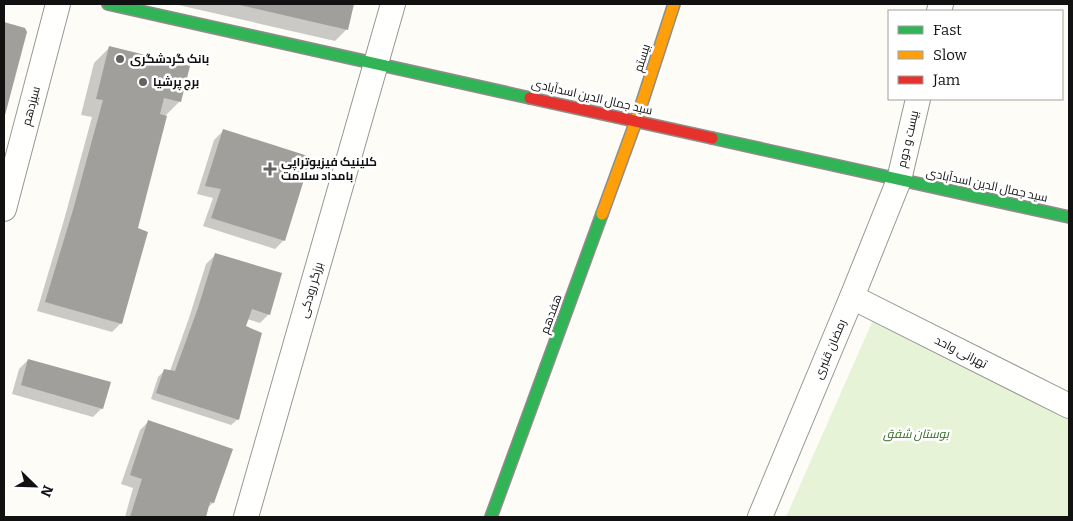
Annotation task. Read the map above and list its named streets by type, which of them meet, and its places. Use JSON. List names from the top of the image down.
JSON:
{
  "streets": {
    "main road": ["بیستم", "سید جمال الدین اسدآبادی", "هفدهم"],
    "street": [
      "سیزدهم",
      "بیست و دوم",
      "برزگر رودکی",
      "رمضان قنبری",
      "تهرانی واحد"
    ]
  },
  "crossings": [
    ["بیستم", "سید جمال الدین اسدآبادی"],
    ["بیستم", "هفدهم"],
    ["سید جمال الدین اسدآبادی", "بیست و دوم"],
    ["سید جمال الدین اسدآبادی", "برزگر رودکی"],
    ["سید جمال الدین اسدآبادی", "هفدهم"],
    ["سید جمال الدین اسدآبادی", "رمضان قنبری"],
    ["بیست و دوم", "رمضان قنبری"],
    ["رمضان قنبری", "تهرانی واحد"]
  ],
  "parks": ["بوستان شفق"],
  "places": {
    "other": ["بانک گردشگری", "برج پرشیا"],
    "health": ["کلینیک فیزیوتراپی بامداد سلامت"]
  },
  "legend": ["Fast", "Slow", "Jam"],
  "north": "bottom right"
}
